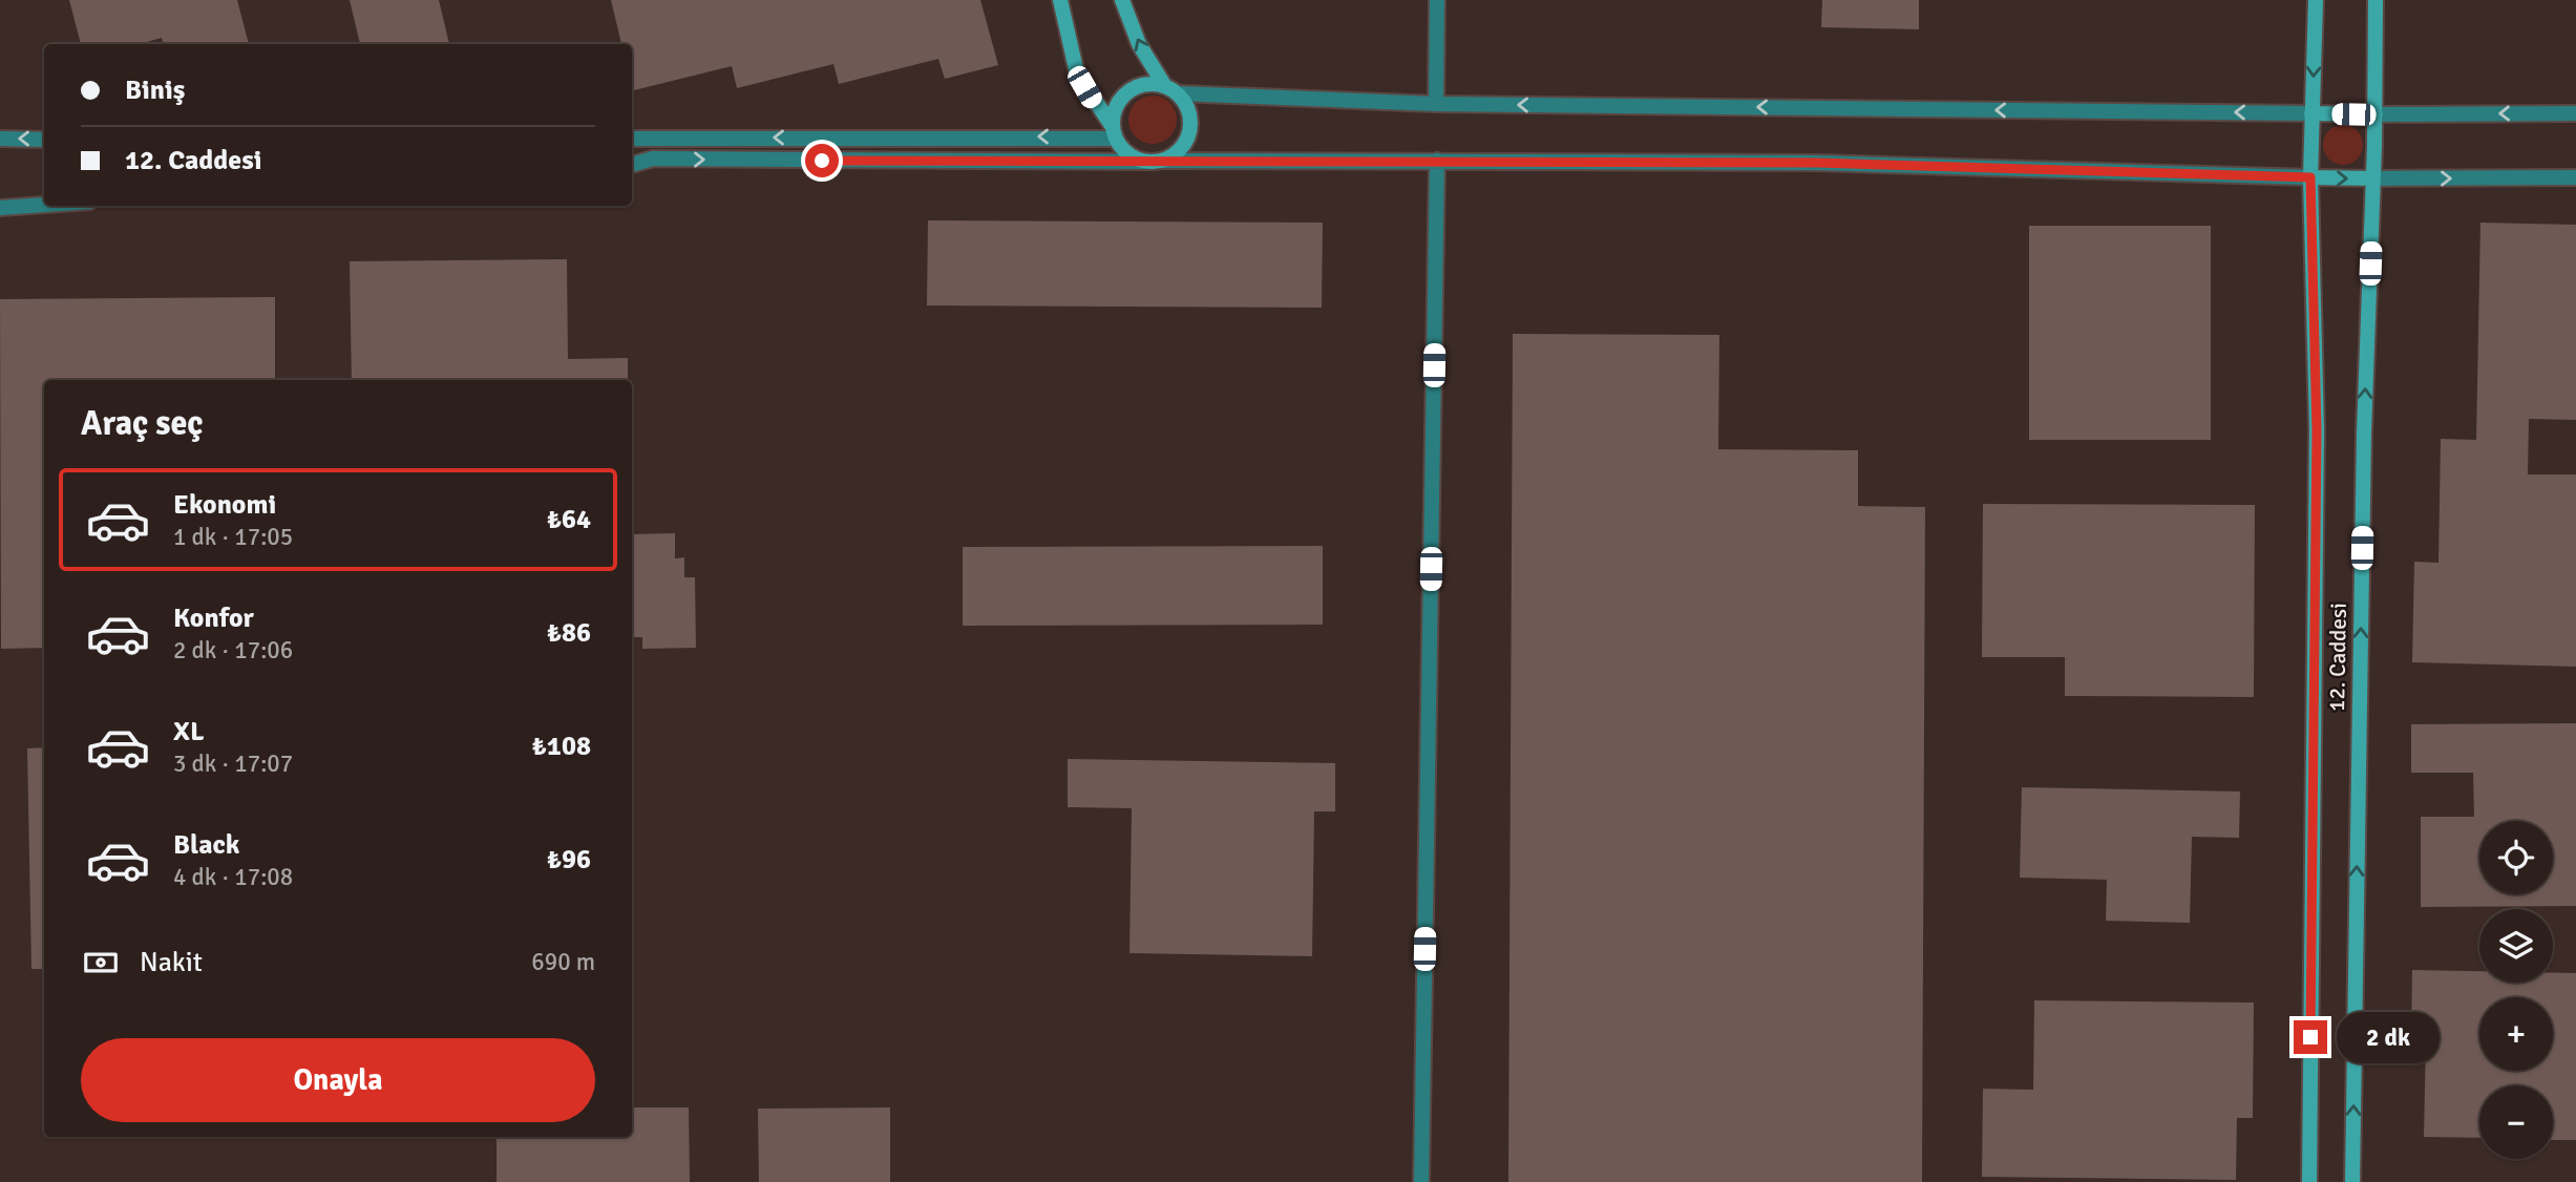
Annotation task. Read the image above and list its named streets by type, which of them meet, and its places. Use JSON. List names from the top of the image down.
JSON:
{
  "streets": {
    "street": ["12. Caddesi"]
  },
  "page": {
    "banner": ["Biniş", "12. Caddesi"],
    "heading": "Araç seç",
    "list": [
      {
        "name": "Ekonomi",
        "note": "1 dk · 17:05",
        "value": "₺64"
      },
      {
        "name": "Konfor",
        "note": "2 dk · 17:06",
        "value": "₺86"
      },
      {
        "name": "XL",
        "note": "3 dk · 17:07",
        "value": "₺108"
      },
      {
        "name": "Black",
        "note": "4 dk · 17:08",
        "value": "₺96"
      }
    ],
    "map_buttons": ["+", "−"],
    "pay": ["Nakit", "690 m"],
    "bubble": "2 dk",
    "buttons": "Onayla"
  }
}
